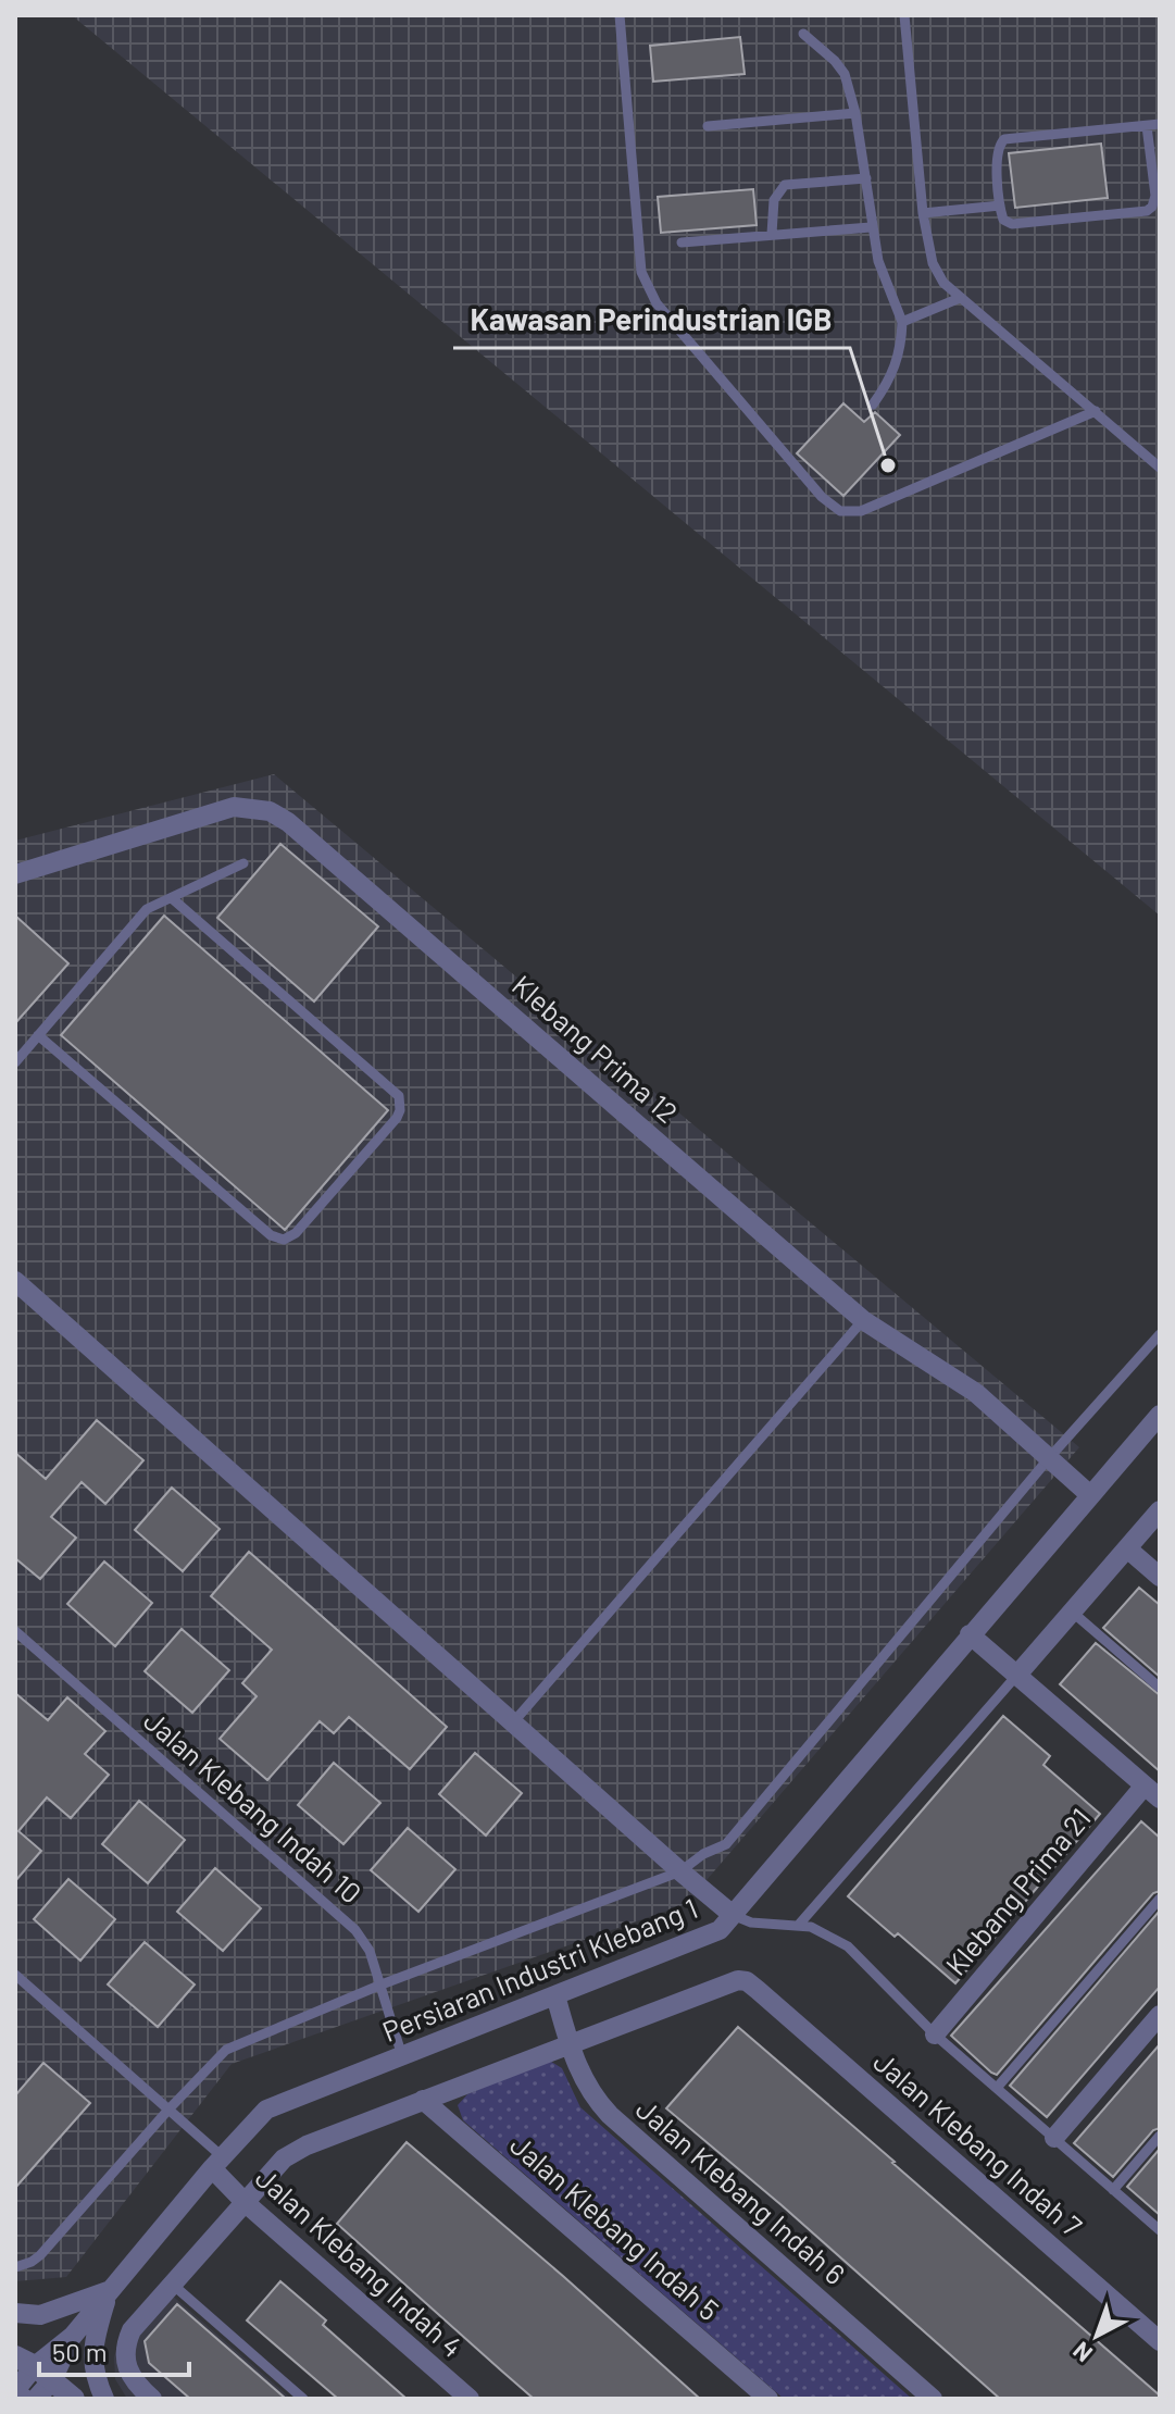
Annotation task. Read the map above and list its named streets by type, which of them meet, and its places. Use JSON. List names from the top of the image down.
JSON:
{
  "streets": {
    "street": [
      "Klebang Prima 12",
      "Klebang Prima 21",
      "Persiaran Industri Klebang 1",
      "Jalan Klebang Indah 7",
      "Jalan Klebang Indah 6",
      "Jalan Klebang Indah 5",
      "Jalan Klebang Indah 4"
    ],
    "lane": ["Jalan Klebang Indah 10"]
  },
  "crossings": [
    ["Klebang Prima 12", "Persiaran Industri Klebang 1"],
    ["Jalan Klebang Indah 10", "Persiaran Industri Klebang 1"],
    ["Persiaran Industri Klebang 1", "Jalan Klebang Indah 6"],
    ["Persiaran Industri Klebang 1", "Jalan Klebang Indah 4"],
    ["Jalan Klebang Indah 7", "Jalan Klebang Indah 6"]
  ],
  "places": ["Kawasan Perindustrian IGB"],
  "scale_bar": "50 m",
  "north": "bottom left"
}
